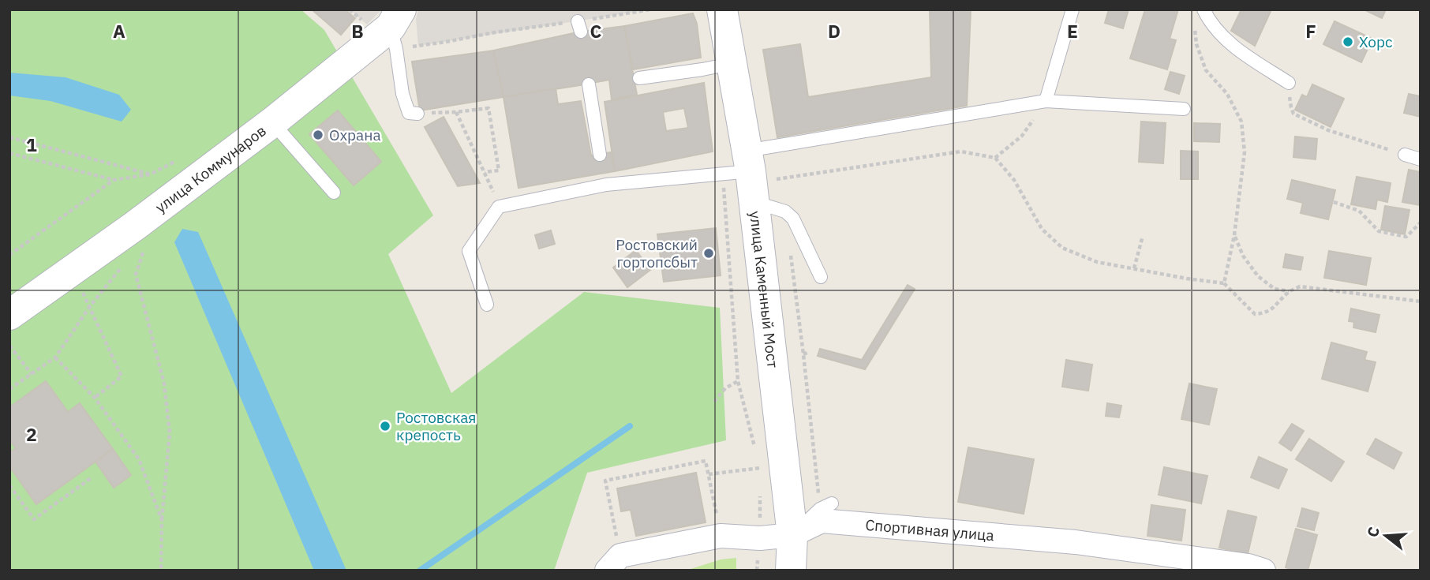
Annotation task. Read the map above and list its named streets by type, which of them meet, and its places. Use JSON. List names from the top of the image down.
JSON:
{
  "streets": {
    "street": ["улица Коммунаров", "улица Каменный Мост", "Спортивная улица"]
  },
  "crossings": [
    ["улица Каменный Мост", "Спортивная улица"]
  ],
  "places": [
    "Хорс",
    "Охрана",
    "Ростовский гортопсбыт",
    "Ростовская крепость"
  ],
  "north": "left",
  "grid": {
    "columns": [
      "A",
      "B",
      "C",
      "D",
      "E",
      "F"
    ],
    "rows": ["1", "2"]
  }
}
